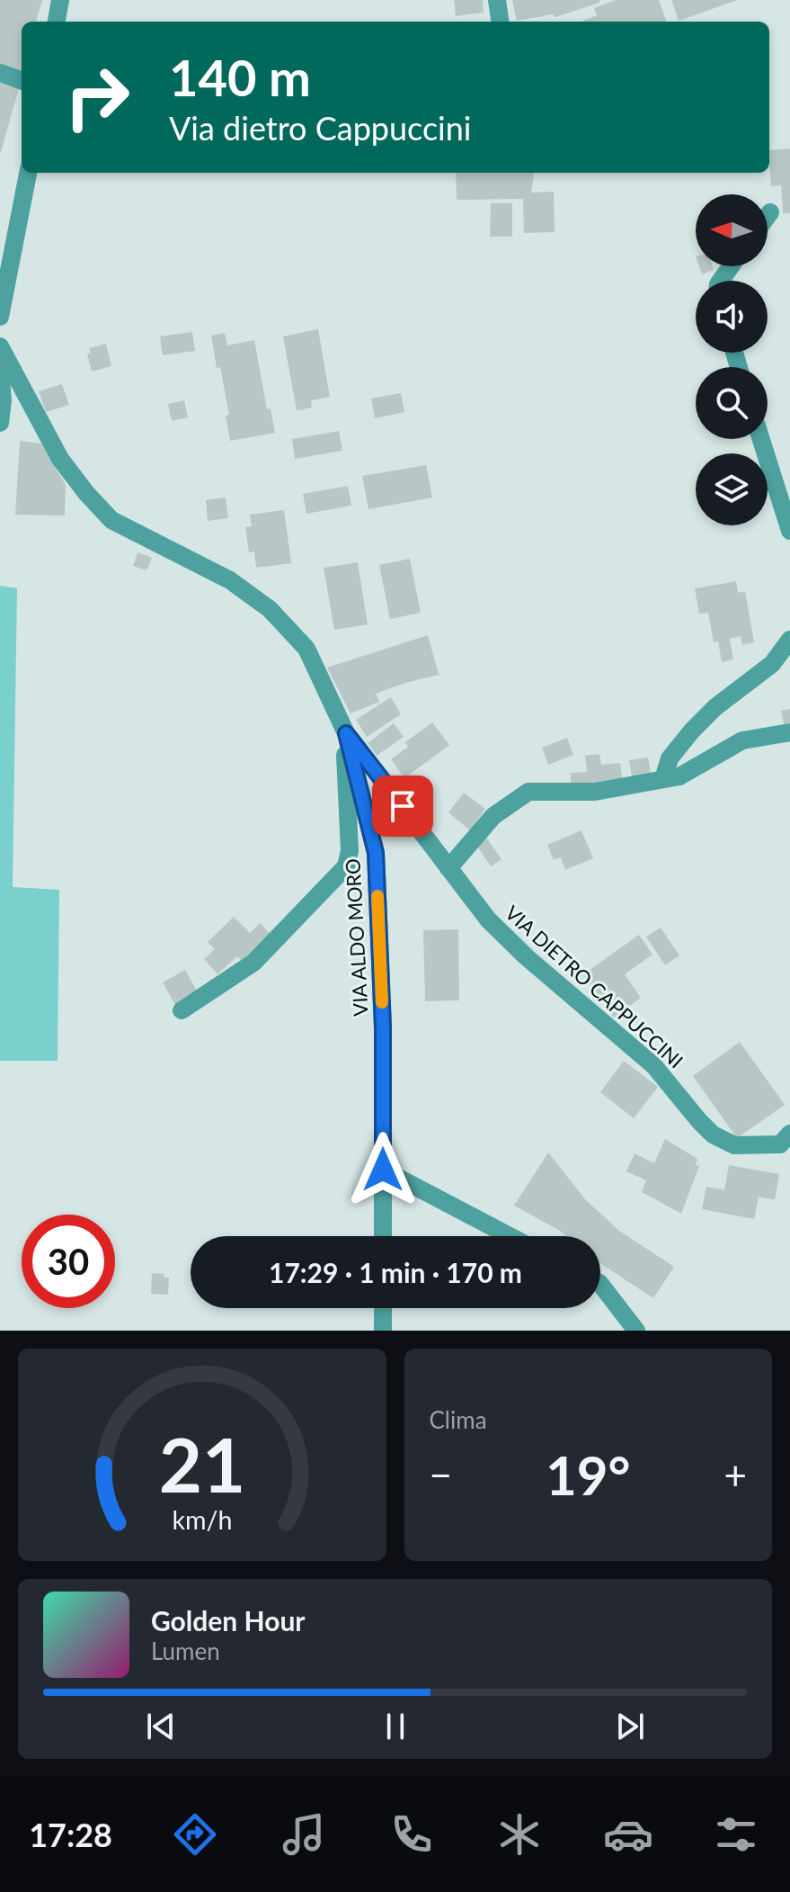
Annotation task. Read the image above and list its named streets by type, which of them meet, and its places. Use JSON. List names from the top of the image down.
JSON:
{
  "streets": {
    "street": ["VIA ALDO MORO", "VIA DIETRO CAPPUCCINI"]
  },
  "crossings": [
    ["VIA ALDO MORO", "VIA DIETRO CAPPUCCINI"]
  ],
  "north": "left",
  "page": {
    "turn": ["140 m", "Via dietro Cappuccini"],
    "limit": "30",
    "trip": "17:29 · 1 min · 170 m",
    "tile": "Clima",
    "heat": ["−", "19°", "+"],
    "song": ["Golden Hour", "Lumen"],
    "tabs": "17:28",
    "gauge": ["21", "km/h"]
  }
}
